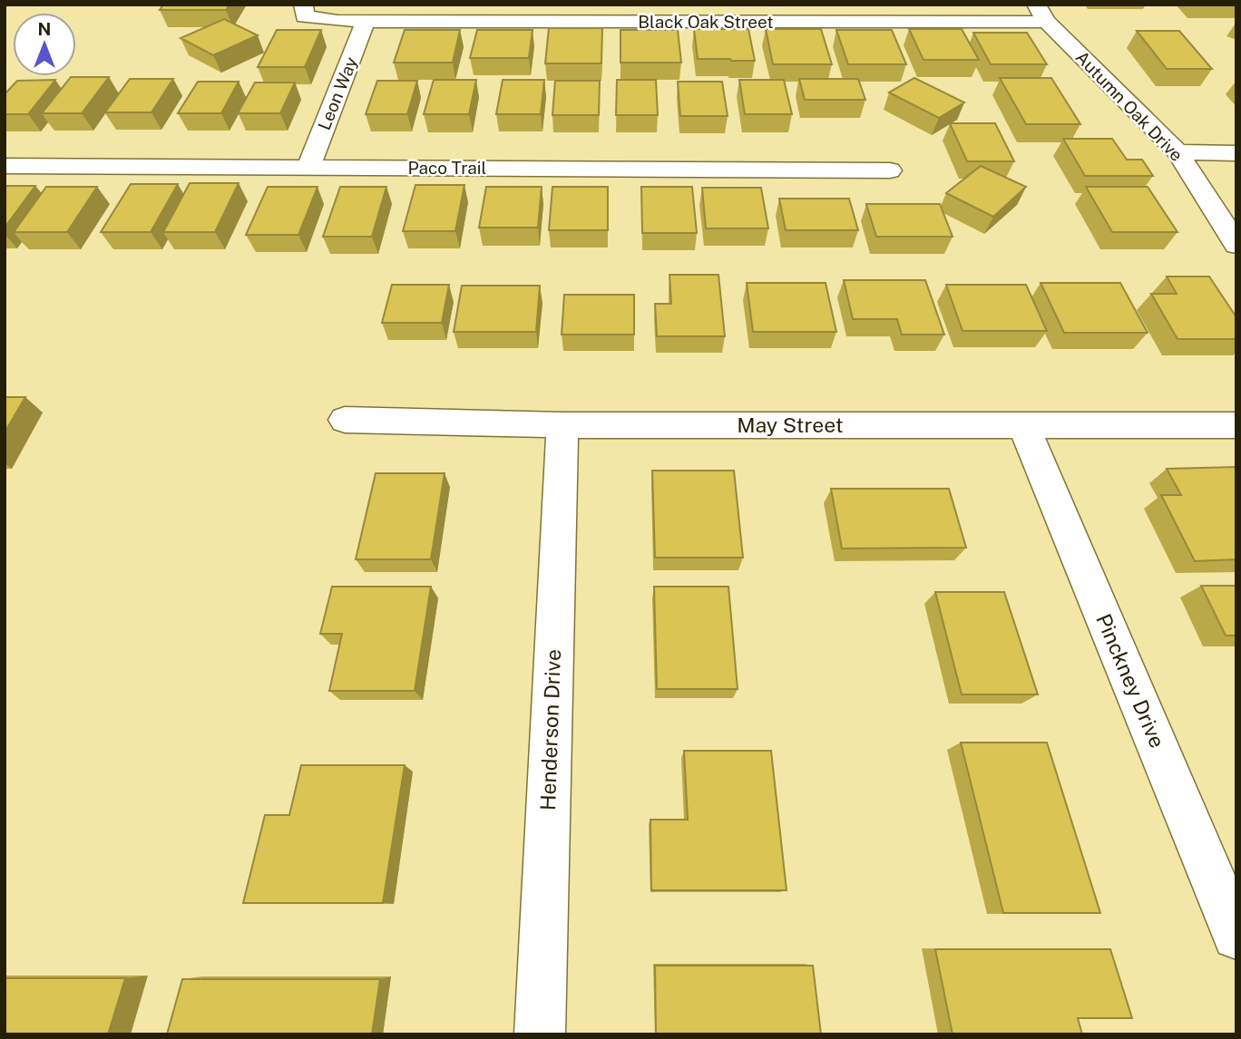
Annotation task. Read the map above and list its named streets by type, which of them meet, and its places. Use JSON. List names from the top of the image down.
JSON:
{
  "streets": {
    "street": [
      "Black Oak Street",
      "Leon Way",
      "Autumn Oak Drive",
      "Paco Trail",
      "May Street",
      "Pinckney Drive",
      "Henderson Drive"
    ]
  },
  "crossings": [
    ["Black Oak Street", "Leon Way"],
    ["Black Oak Street", "Autumn Oak Drive"],
    ["Leon Way", "Paco Trail"],
    ["May Street", "Pinckney Drive"],
    ["May Street", "Henderson Drive"]
  ],
  "north": "top"
}
